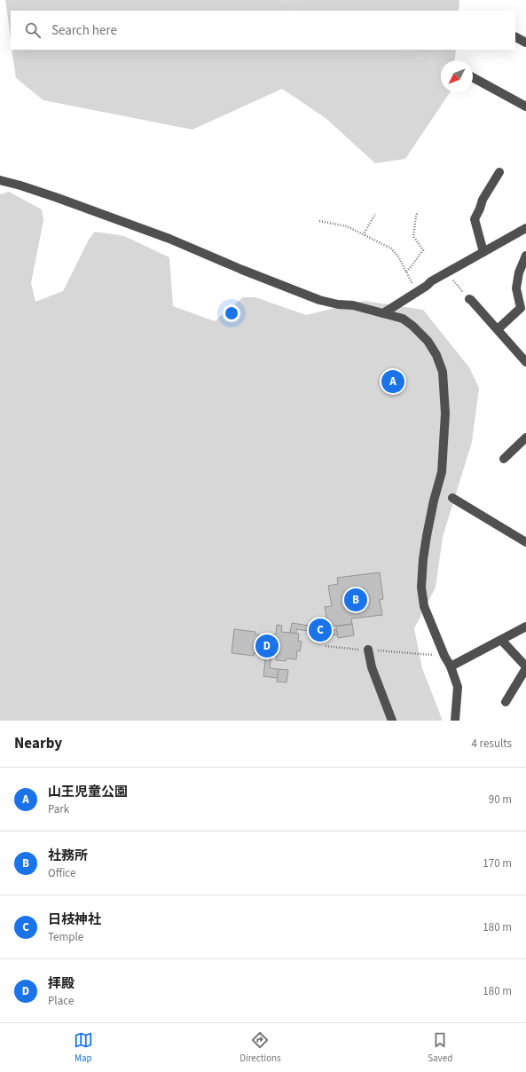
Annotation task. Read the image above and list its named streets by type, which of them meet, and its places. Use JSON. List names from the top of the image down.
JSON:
{
  "north": "bottom left",
  "page": {
    "search": "Search here",
    "pins": [
      "A",
      "B",
      "C",
      "D"
    ],
    "heading": ["Nearby", "4 results"],
    "list": [
      {
        "mark": "A",
        "name": "山王児童公園",
        "note": "Park",
        "value": "90 m"
      },
      {
        "mark": "B",
        "name": "社務所",
        "note": "Office",
        "value": "170 m"
      },
      {
        "mark": "C",
        "name": "日枝神社",
        "note": "Temple",
        "value": "180 m"
      },
      {
        "mark": "D",
        "name": "拝殿",
        "note": "Place",
        "value": "180 m"
      }
    ],
    "nav": ["Map", "Directions", "Saved"]
  }
}
